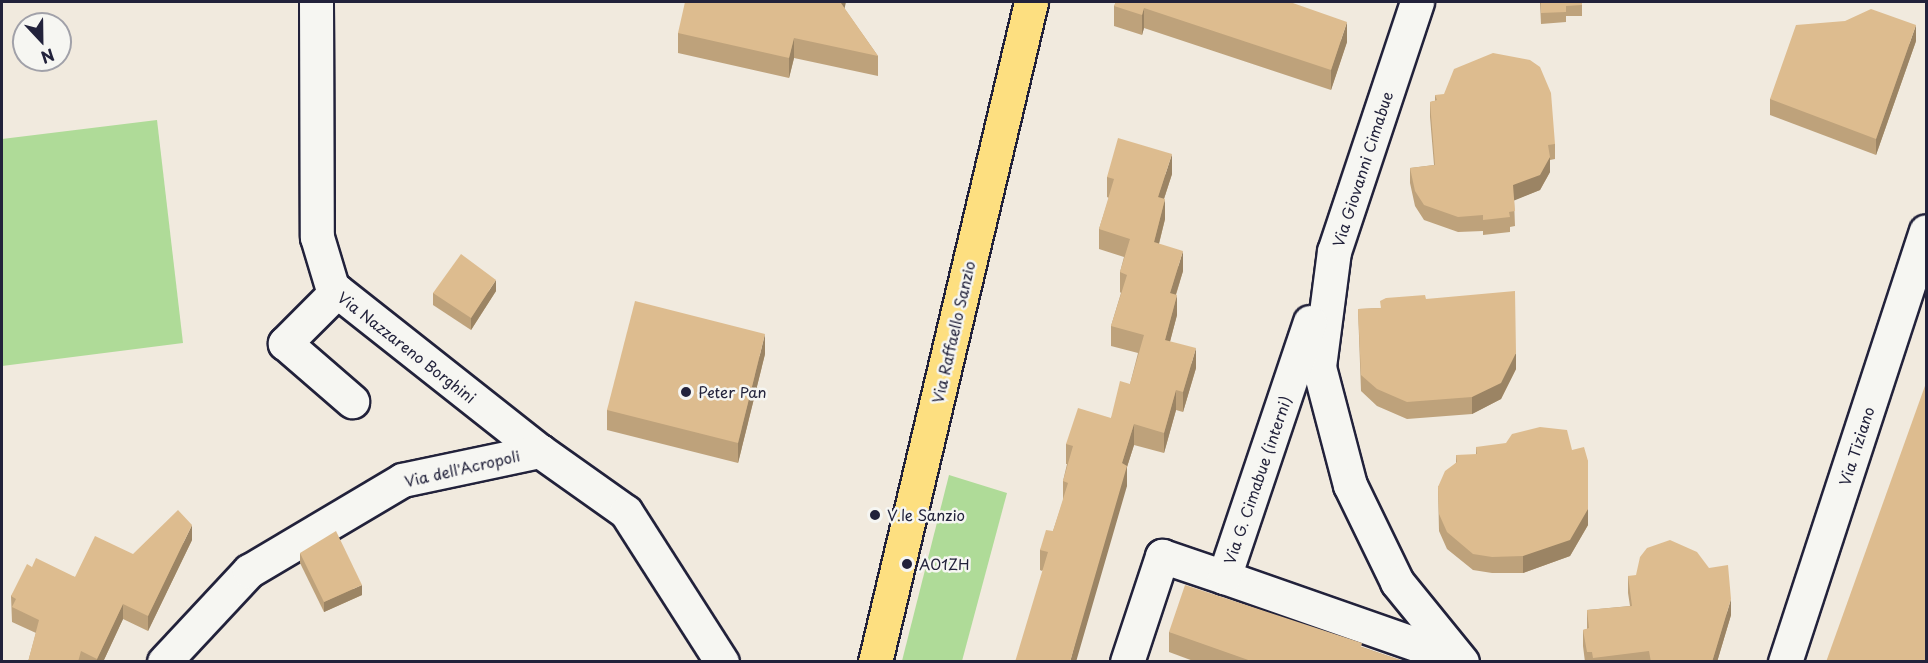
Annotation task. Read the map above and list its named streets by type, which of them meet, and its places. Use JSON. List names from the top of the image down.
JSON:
{
  "streets": {
    "main road": ["Via Raffaello Sanzio"],
    "street": [
      "Via Giovanni Cimabue",
      "Via Nazzareno Borghini",
      "Via Tiziano",
      "Via dell'Acropoli",
      "Via G. Cimabue (interni)"
    ]
  },
  "crossings": [
    ["Via Giovanni Cimabue", "Via G. Cimabue (interni)"],
    ["Via Nazzareno Borghini", "Via dell'Acropoli"]
  ],
  "places": ["Peter Pan", "V.le Sanzio", "A01ZH"],
  "north": "bottom"
}
